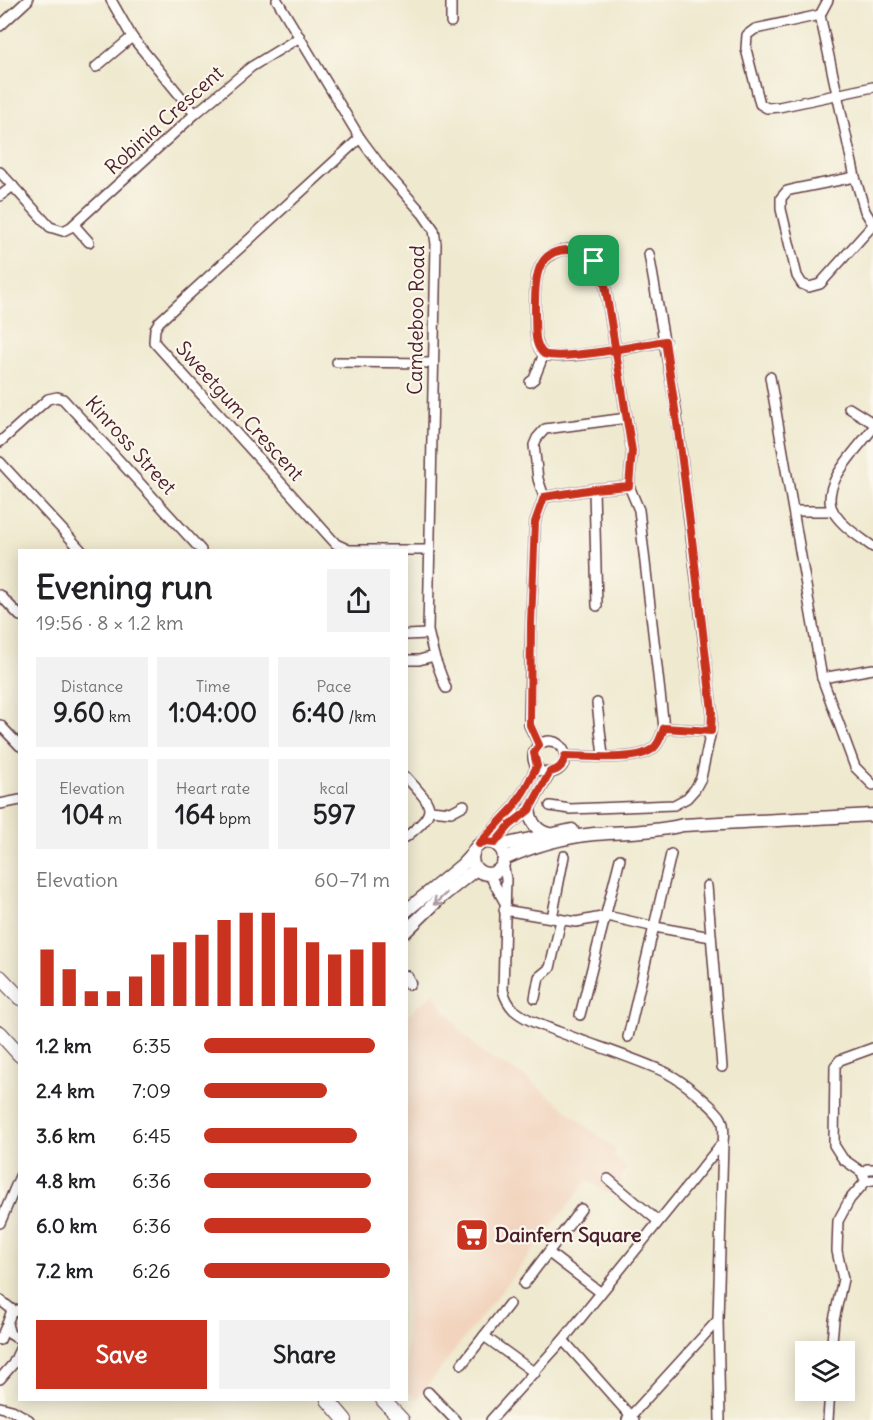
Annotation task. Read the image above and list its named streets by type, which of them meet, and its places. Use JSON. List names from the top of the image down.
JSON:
{
  "streets": {
    "street": [
      "Robinia Crescent",
      "Camdeboo Road",
      "Sweetgum Crescent",
      "Kinross Street"
    ]
  },
  "crossings": [
    ["Robinia Crescent", "Camdeboo Road"],
    ["Camdeboo Road", "Sweetgum Crescent"]
  ],
  "places": {
    "supermarket": ["Dainfern Square"]
  },
  "page": {
    "heading": ["Evening run", "19:56 · 8 × 1.2 km"],
    "stats": [
      ["Distance", "9.60 km"],
      ["Time", "1:04:00"],
      ["Pace", "6:40 /km"],
      ["Elevation", "104 m"],
      ["Heart rate", "164 bpm"],
      ["kcal", "597"]
    ],
    "chart": ["Elevation", "60–71 m"],
    "list": [
      {
        "name": "1.2 km",
        "note": "6:35"
      },
      {
        "name": "2.4 km",
        "note": "7:09"
      },
      {
        "name": "3.6 km",
        "note": "6:45"
      },
      {
        "name": "4.8 km",
        "note": "6:36"
      },
      {
        "name": "6.0 km",
        "note": "6:36"
      },
      {
        "name": "7.2 km",
        "note": "6:26"
      }
    ],
    "buttons": ["Save", "Share"]
  }
}
